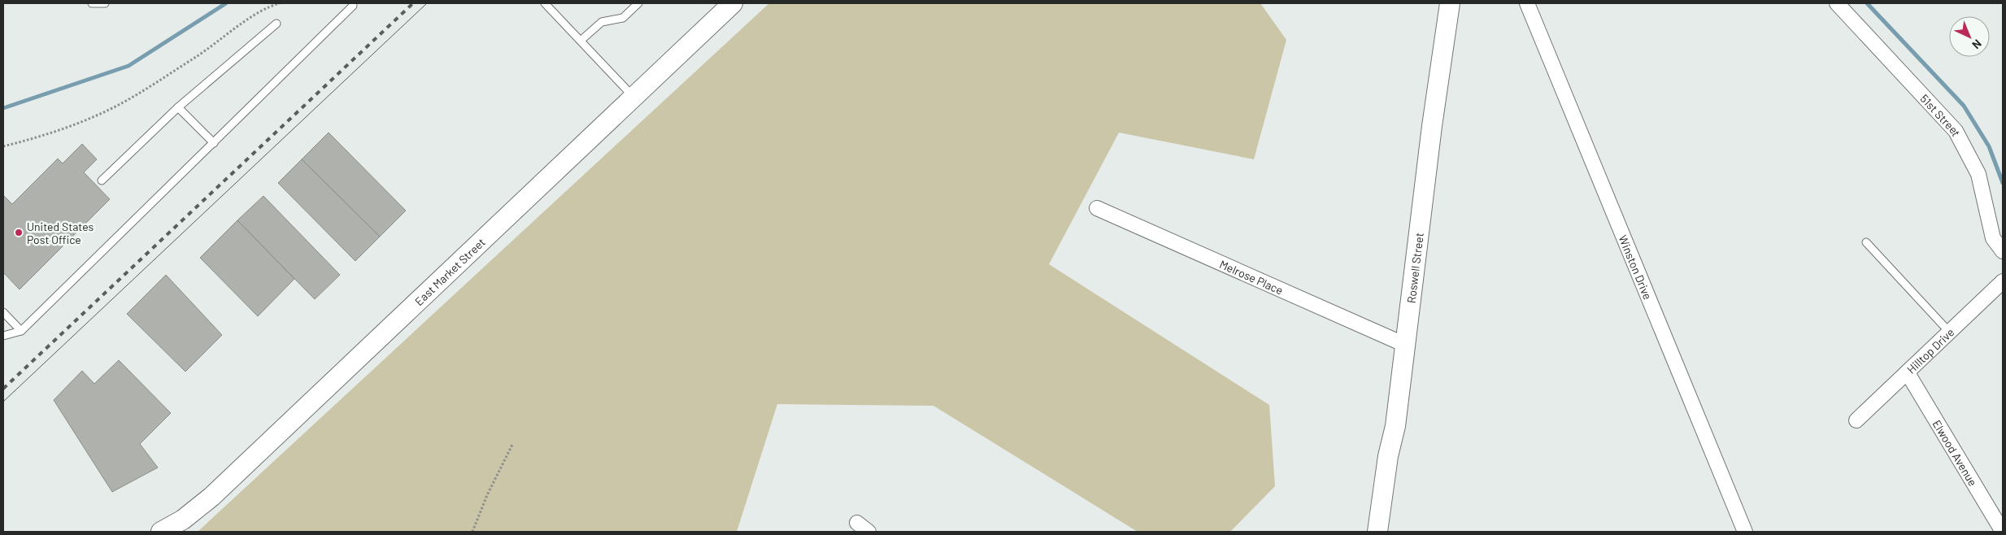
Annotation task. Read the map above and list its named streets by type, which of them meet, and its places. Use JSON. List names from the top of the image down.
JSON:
{
  "streets": {
    "main road": ["Roswell Street", "East Market Street"],
    "street": [
      "51st Street",
      "Winston Drive",
      "Melrose Place",
      "Hilltop Drive",
      "Elwood Avenue"
    ]
  },
  "crossings": [
    ["Roswell Street", "Melrose Place"],
    ["Hilltop Drive", "Elwood Avenue"]
  ],
  "places": ["United States Post Office"],
  "north": "bottom right"
}
